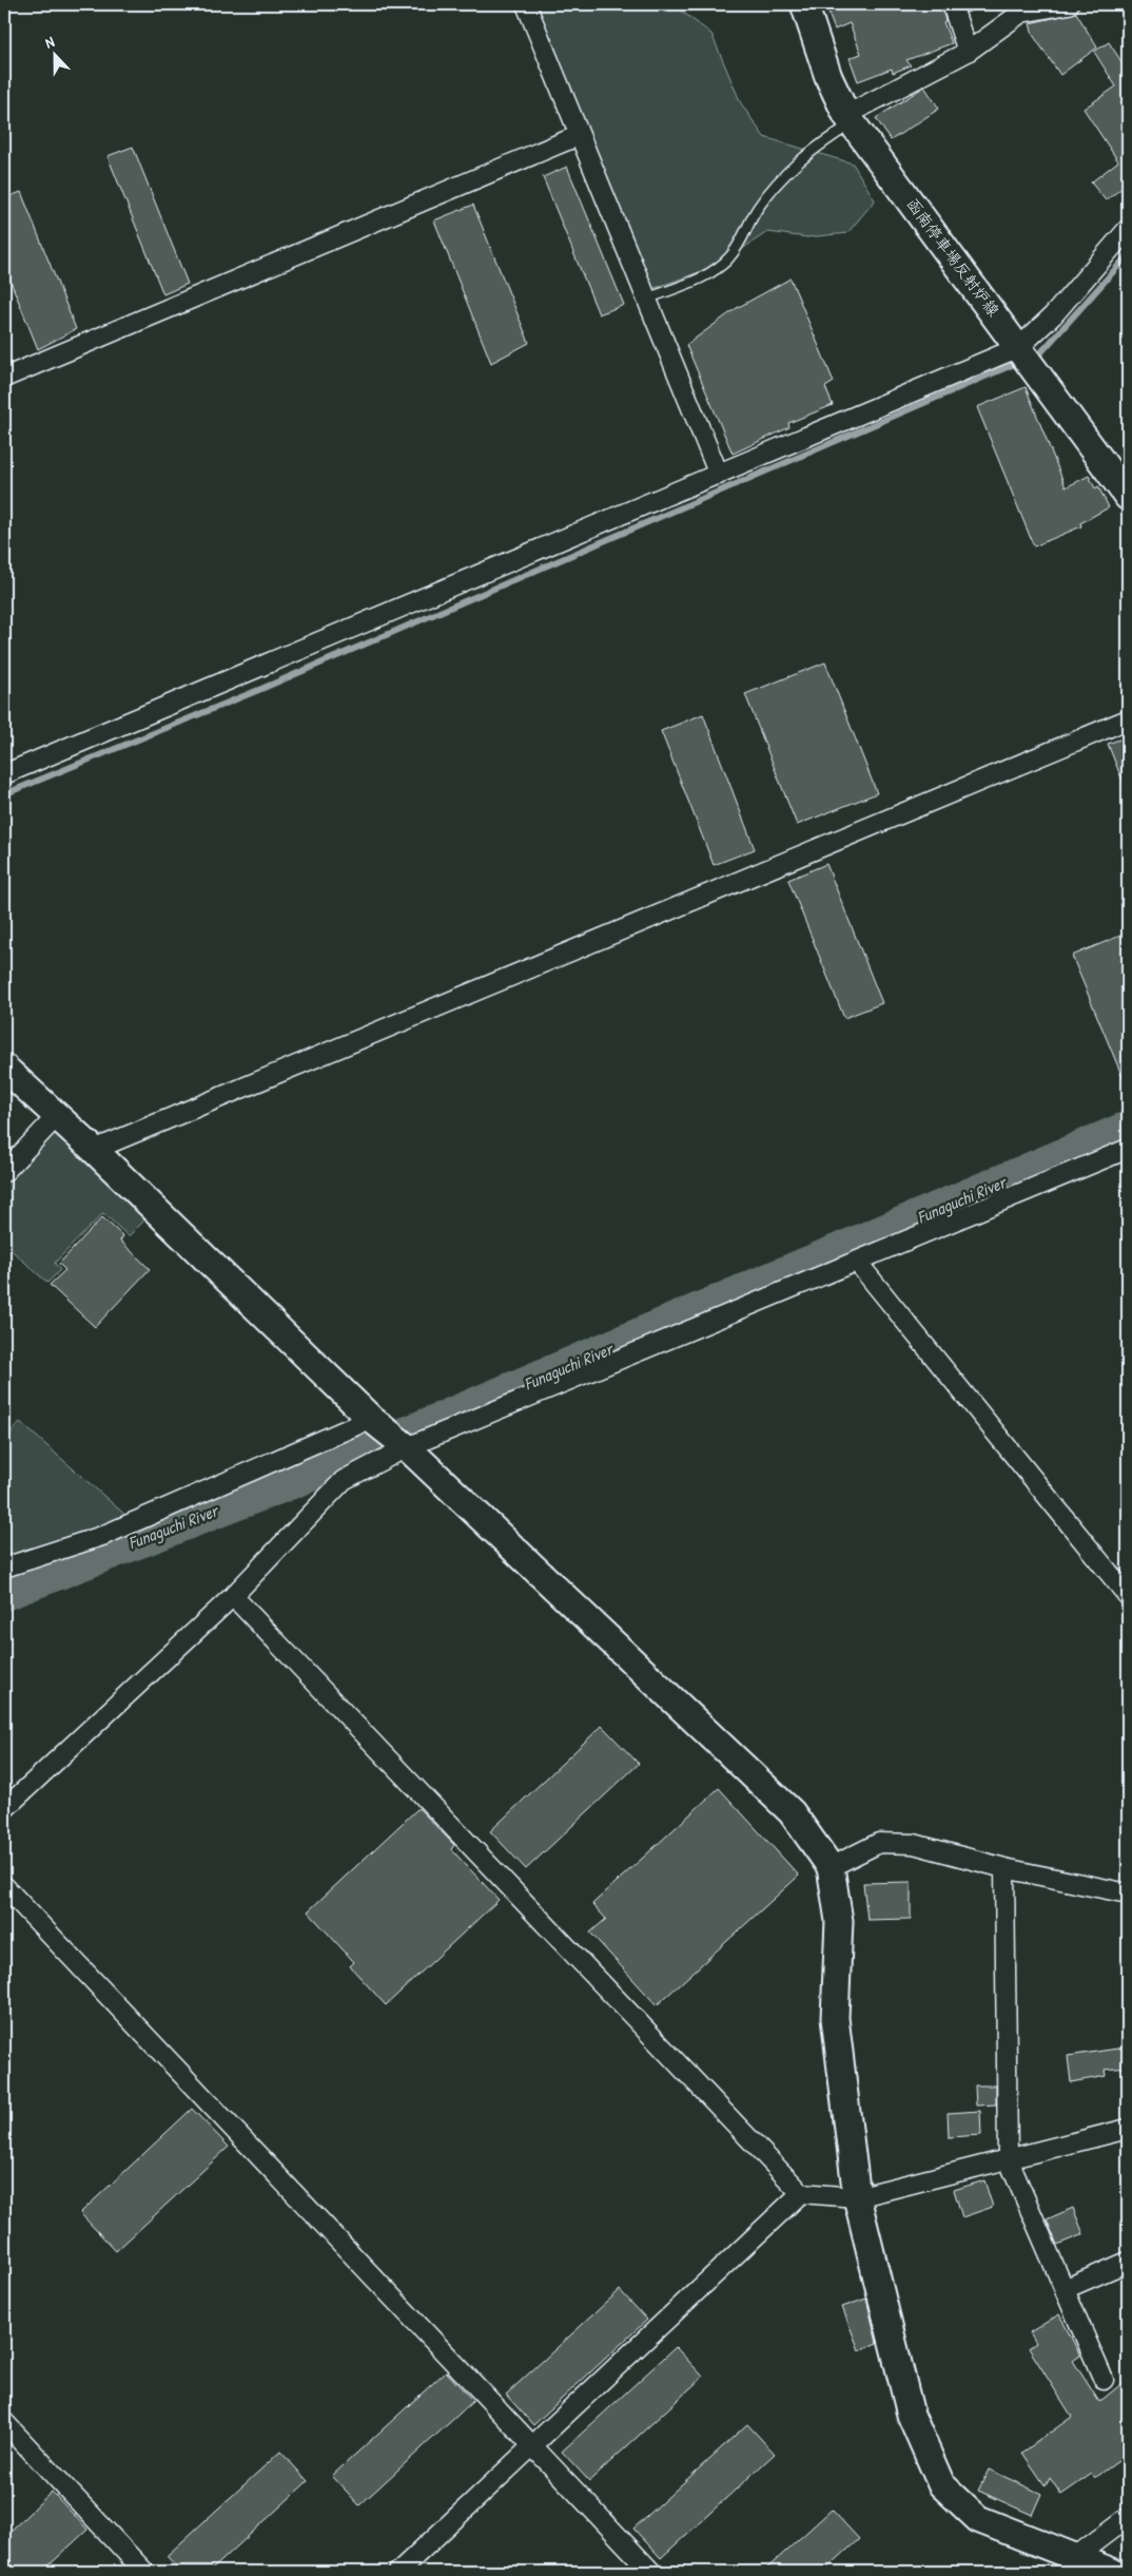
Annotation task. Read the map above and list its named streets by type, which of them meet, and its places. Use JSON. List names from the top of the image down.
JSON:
{
  "streets": {
    "street": ["函南停車場反射炉線"]
  },
  "water": ["Funaguchi River"],
  "north": "top"
}
